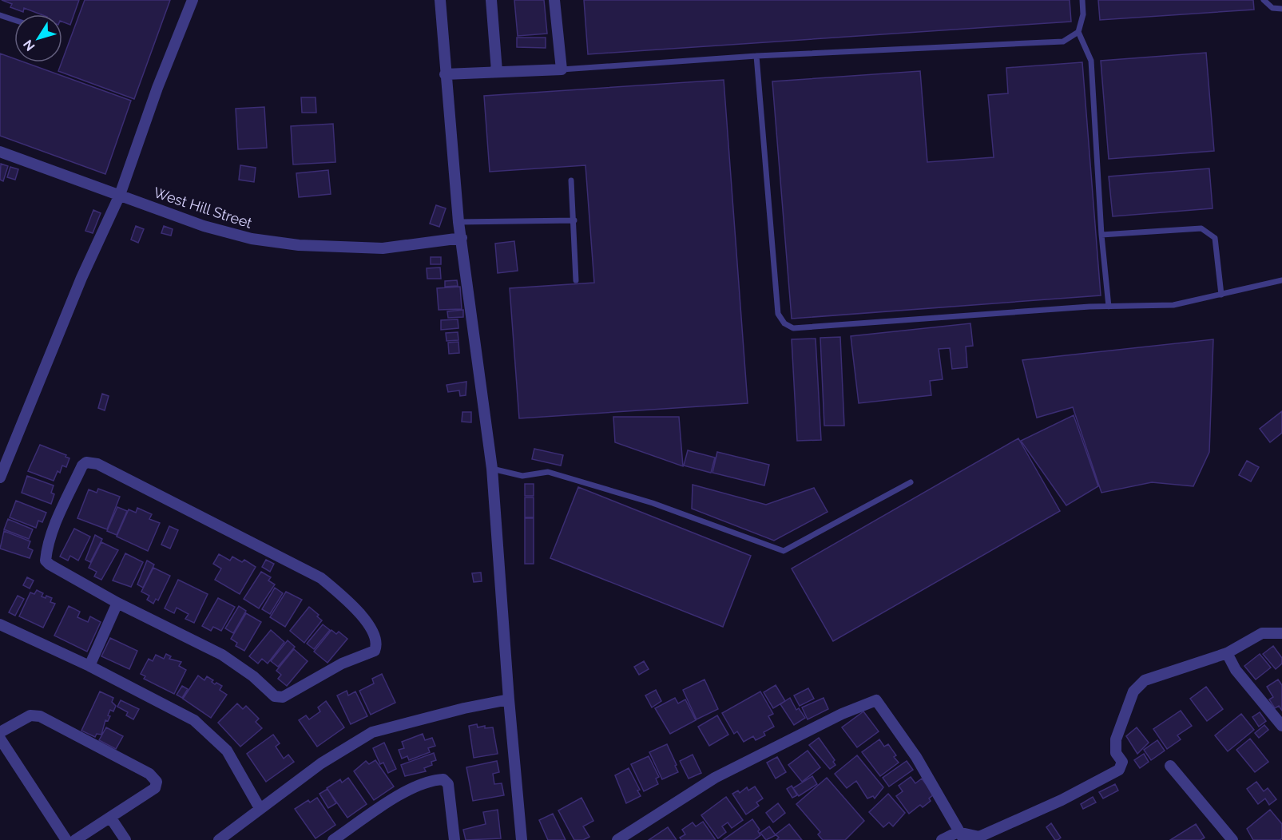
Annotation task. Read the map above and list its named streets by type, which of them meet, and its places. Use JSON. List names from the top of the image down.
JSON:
{
  "streets": {
    "street": ["West Hill Street"]
  },
  "north": "bottom left"
}
